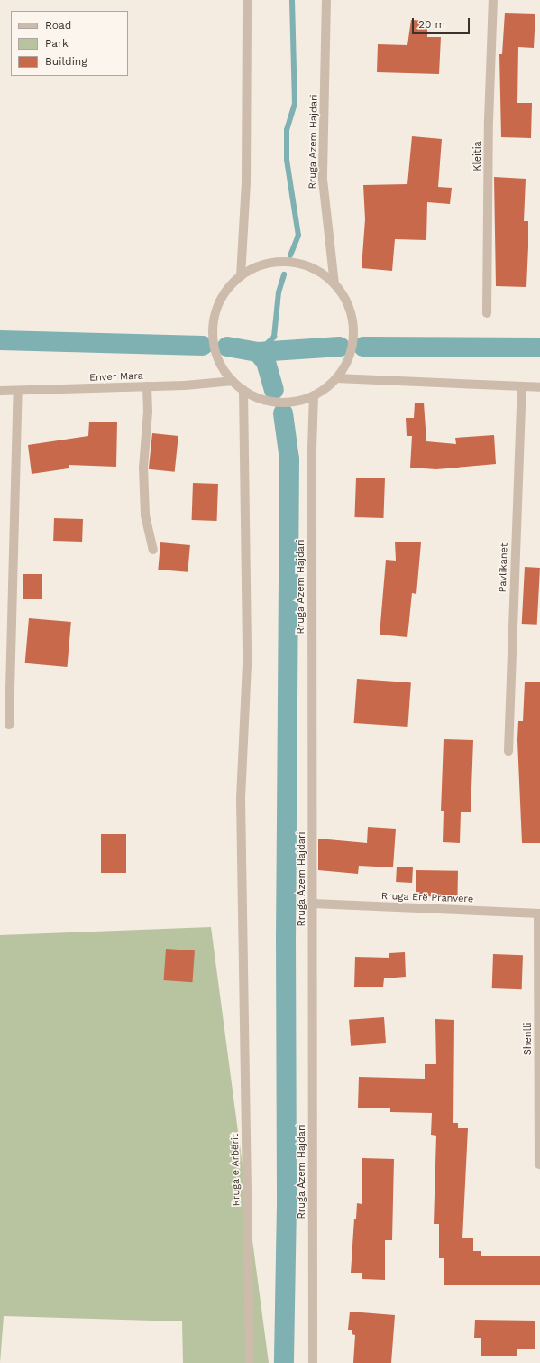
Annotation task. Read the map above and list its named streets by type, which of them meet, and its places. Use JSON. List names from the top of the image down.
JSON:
{
  "streets": {
    "street": [
      "Rruga Azem Hajdari",
      "Kleitia",
      "Enver Mara",
      "Pavlikanet",
      "Rruga Erë Pranvere",
      "Shenlli",
      "Rruga e Arbërit"
    ]
  },
  "crossings": [
    ["Rruga Azem Hajdari", "Enver Mara"],
    ["Rruga Azem Hajdari", "Rruga Erë Pranvere"],
    ["Rruga Azem Hajdari", "Rruga e Arbërit"],
    ["Rruga Erë Pranvere", "Shenlli"]
  ],
  "legend": ["Road", "Park", "Building"],
  "scale_bar": "20 m"
}
